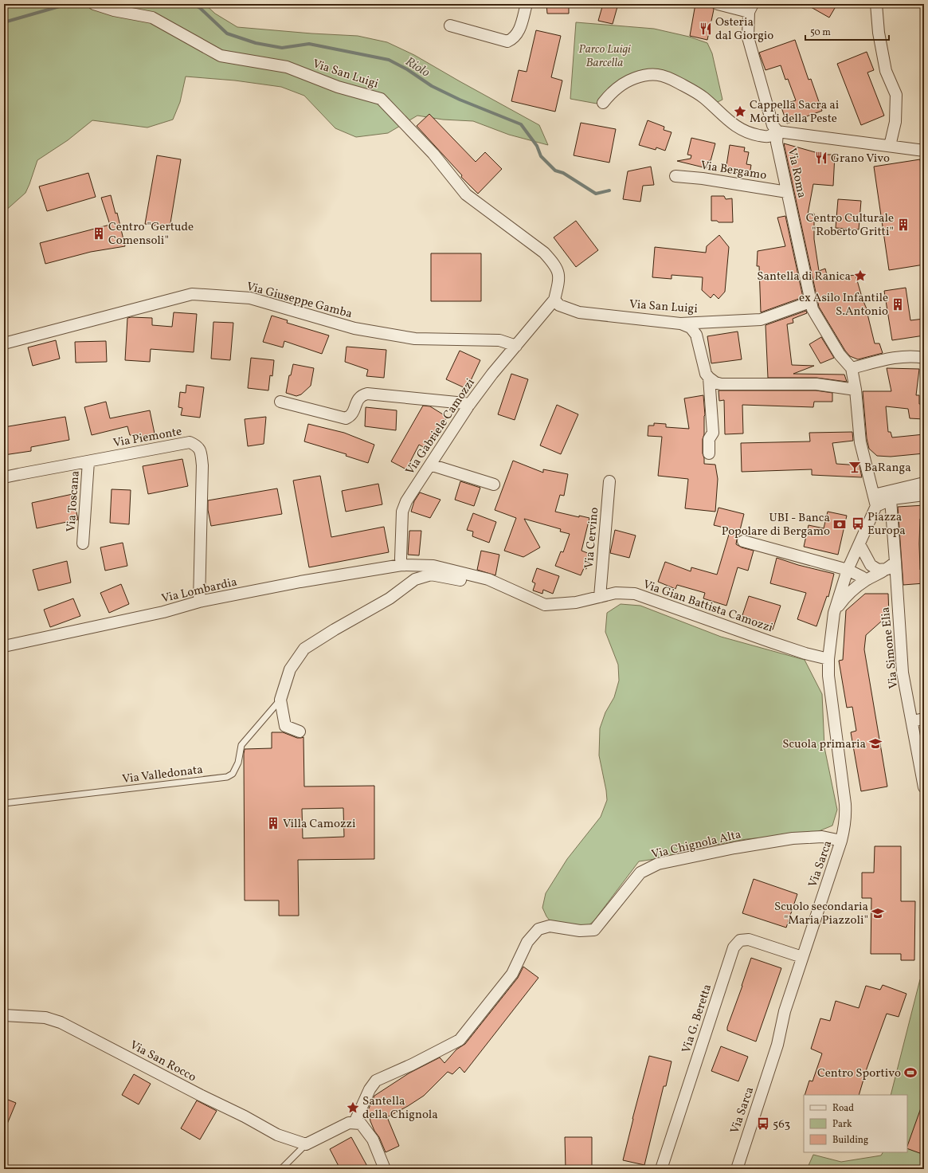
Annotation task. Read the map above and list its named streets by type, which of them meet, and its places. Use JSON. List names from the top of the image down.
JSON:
{
  "streets": {
    "street": [
      "Via San Luigi",
      "Via Bergamo",
      "Via Roma",
      "Via Giuseppe Gamba",
      "Via Gabriele Camozzi",
      "Via Piemonte",
      "Via Toscana",
      "Via Cervino",
      "Via Lombardia",
      "Via Gian Battista Camozzi",
      "Via Simone Elia",
      "Via Chignola Alta",
      "Via Sarca",
      "Via G. Beretta",
      "Via San Rocco"
    ],
    "lane": ["Via Valledonata"]
  },
  "crossings": [
    ["Via San Luigi", "Via Roma"],
    ["Via San Luigi", "Via Gabriele Camozzi"],
    ["Via Bergamo", "Via Roma"],
    ["Via Giuseppe Gamba", "Via Gabriele Camozzi"],
    ["Via Gabriele Camozzi", "Via Lombardia"],
    ["Via Gabriele Camozzi", "Via Gian Battista Camozzi"],
    ["Via Piemonte", "Via Toscana"],
    ["Via Piemonte", "Via Lombardia"],
    ["Via Cervino", "Via Gian Battista Camozzi"],
    ["Via Lombardia", "Via Gian Battista Camozzi"],
    ["Via Gian Battista Camozzi", "Via Sarca"],
    ["Via Chignola Alta", "Via Sarca"],
    ["Via Sarca", "Via G. Beretta"]
  ],
  "water": ["Riolo"],
  "parks": ["Parco Luigi Barcella"],
  "places": {
    "restaurant": ["Osteria dal Giorgio", "Grano Vivo"],
    "place": ["Cappella Sacra ai Morti della Peste", "Santella di Ranica", "Santella della Chignola"],
    "building": [
      "Centro Culturale \"Roberto Gritti\"",
      "Centro \"Gertude Comensoli\"",
      "ex Asilo Infantile S.Antonio",
      "Villa Camozzi"
    ],
    "bar": ["BaRanga"],
    "bus stop": ["Piazza Europa", "563"],
    "bank": ["UBI - Banca Popolare di Bergamo"],
    "school or university": ["Scuola primaria", "Scuolo secondaria \"Maria Piazzoli\""],
    "sports": ["Centro Sportivo"]
  },
  "legend": ["Road", "Park", "Building"],
  "scale_bar": "50 m"
}
